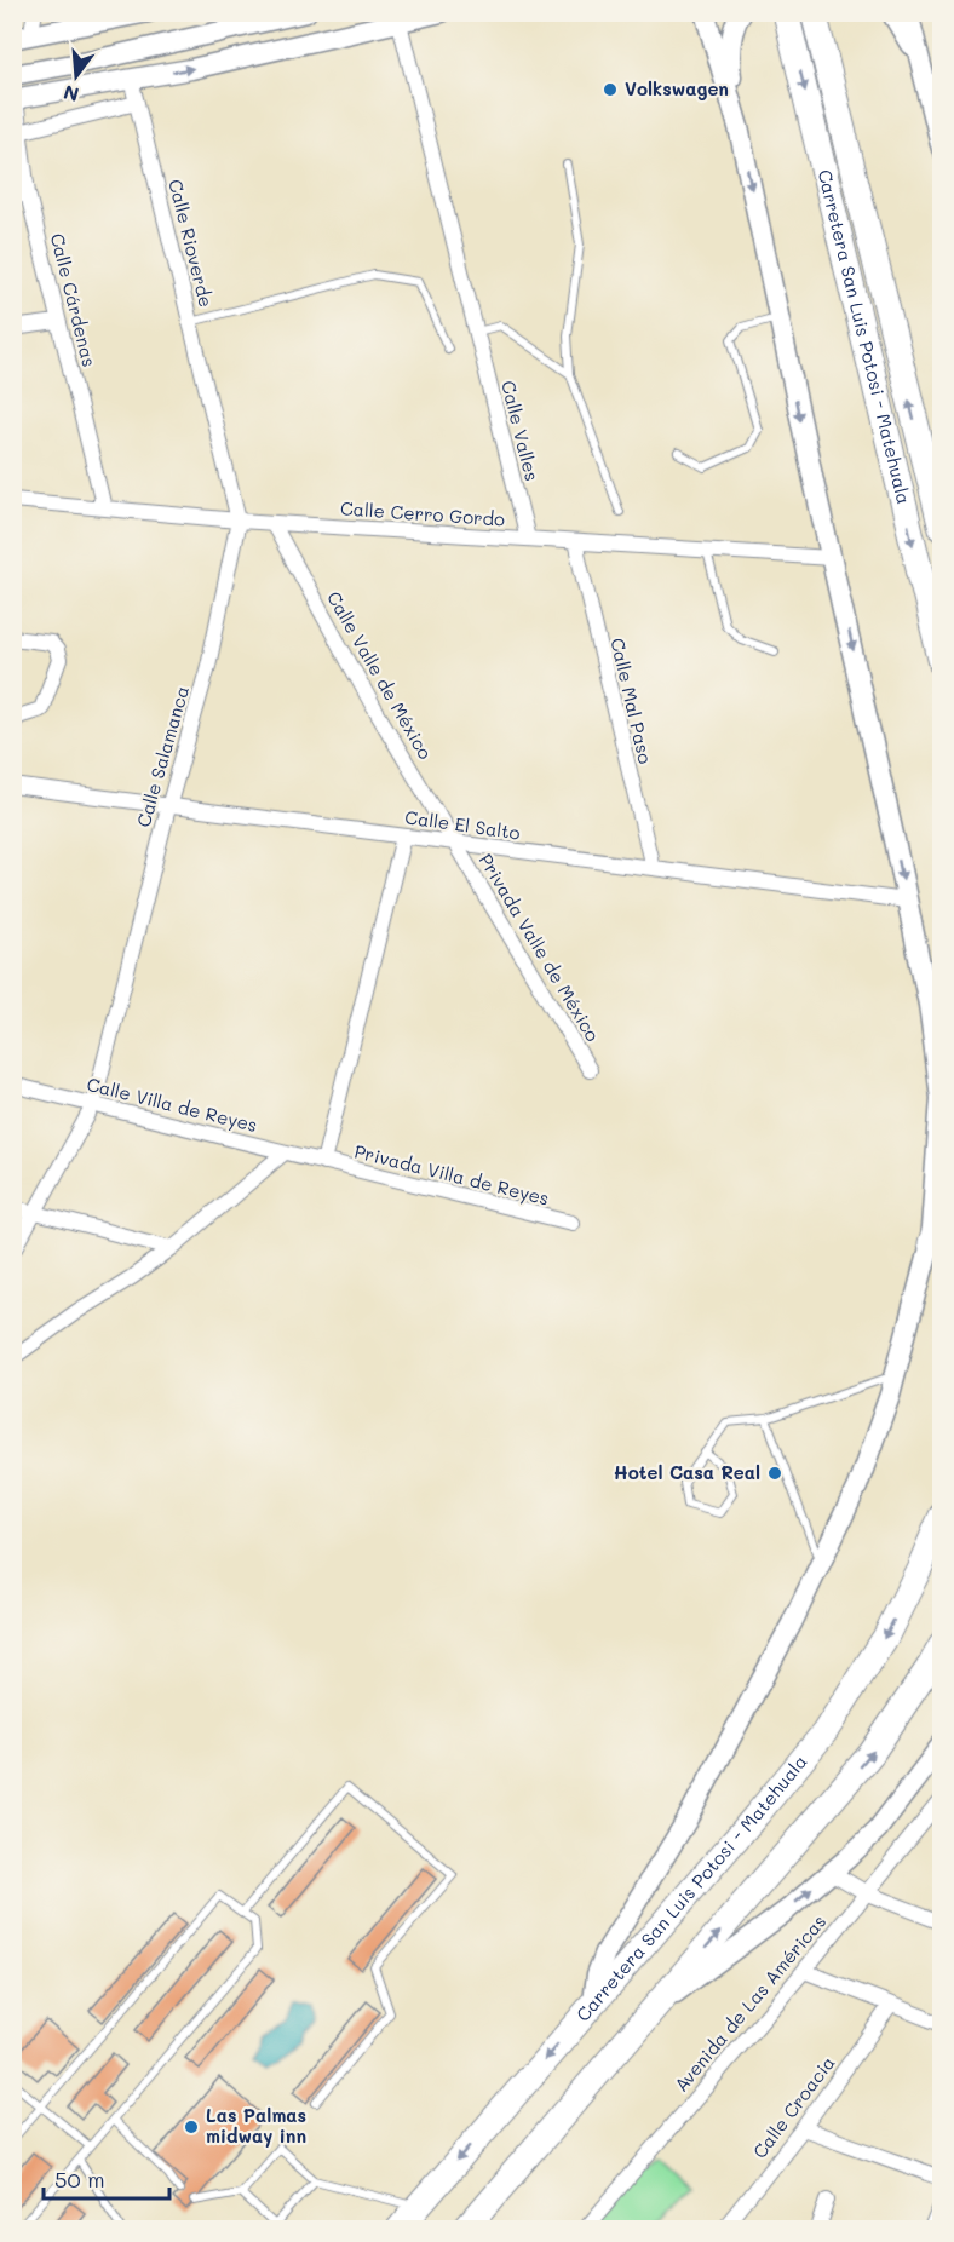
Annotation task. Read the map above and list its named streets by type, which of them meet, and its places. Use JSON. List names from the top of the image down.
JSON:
{
  "streets": {
    "highway": ["Carretera San Luis Potosi - Matehuala"],
    "street": [
      "Calle Rioverde",
      "Calle Cárdenas",
      "Calle Valles",
      "Calle Cerro Gordo",
      "Calle Valle de México",
      "Calle Mal Paso",
      "Calle Salamanca",
      "Calle El Salto",
      "Privada Valle de México",
      "Calle Villa de Reyes",
      "Privada Villa de Reyes",
      "Avenida de Las Américas",
      "Calle Croacia"
    ]
  },
  "crossings": [
    ["Calle Rioverde", "Calle Salamanca"],
    ["Calle Cárdenas", "Calle Cerro Gordo"],
    ["Calle Valles", "Calle Cerro Gordo"],
    ["Calle Cerro Gordo", "Calle Valle de México"],
    ["Calle Cerro Gordo", "Calle Mal Paso"],
    ["Calle Cerro Gordo", "Calle Salamanca"],
    ["Calle Valle de México", "Calle El Salto"],
    ["Calle Valle de México", "Privada Valle de México"],
    ["Calle Mal Paso", "Calle El Salto"],
    ["Calle Salamanca", "Calle El Salto"],
    ["Calle Salamanca", "Calle Villa de Reyes"],
    ["Calle El Salto", "Privada Valle de México"],
    ["Calle Villa de Reyes", "Privada Villa de Reyes"]
  ],
  "places": ["Volkswagen", "Hotel Casa Real", "Las Palmas midway inn"],
  "scale_bar": "50 m",
  "north": "bottom"
}
